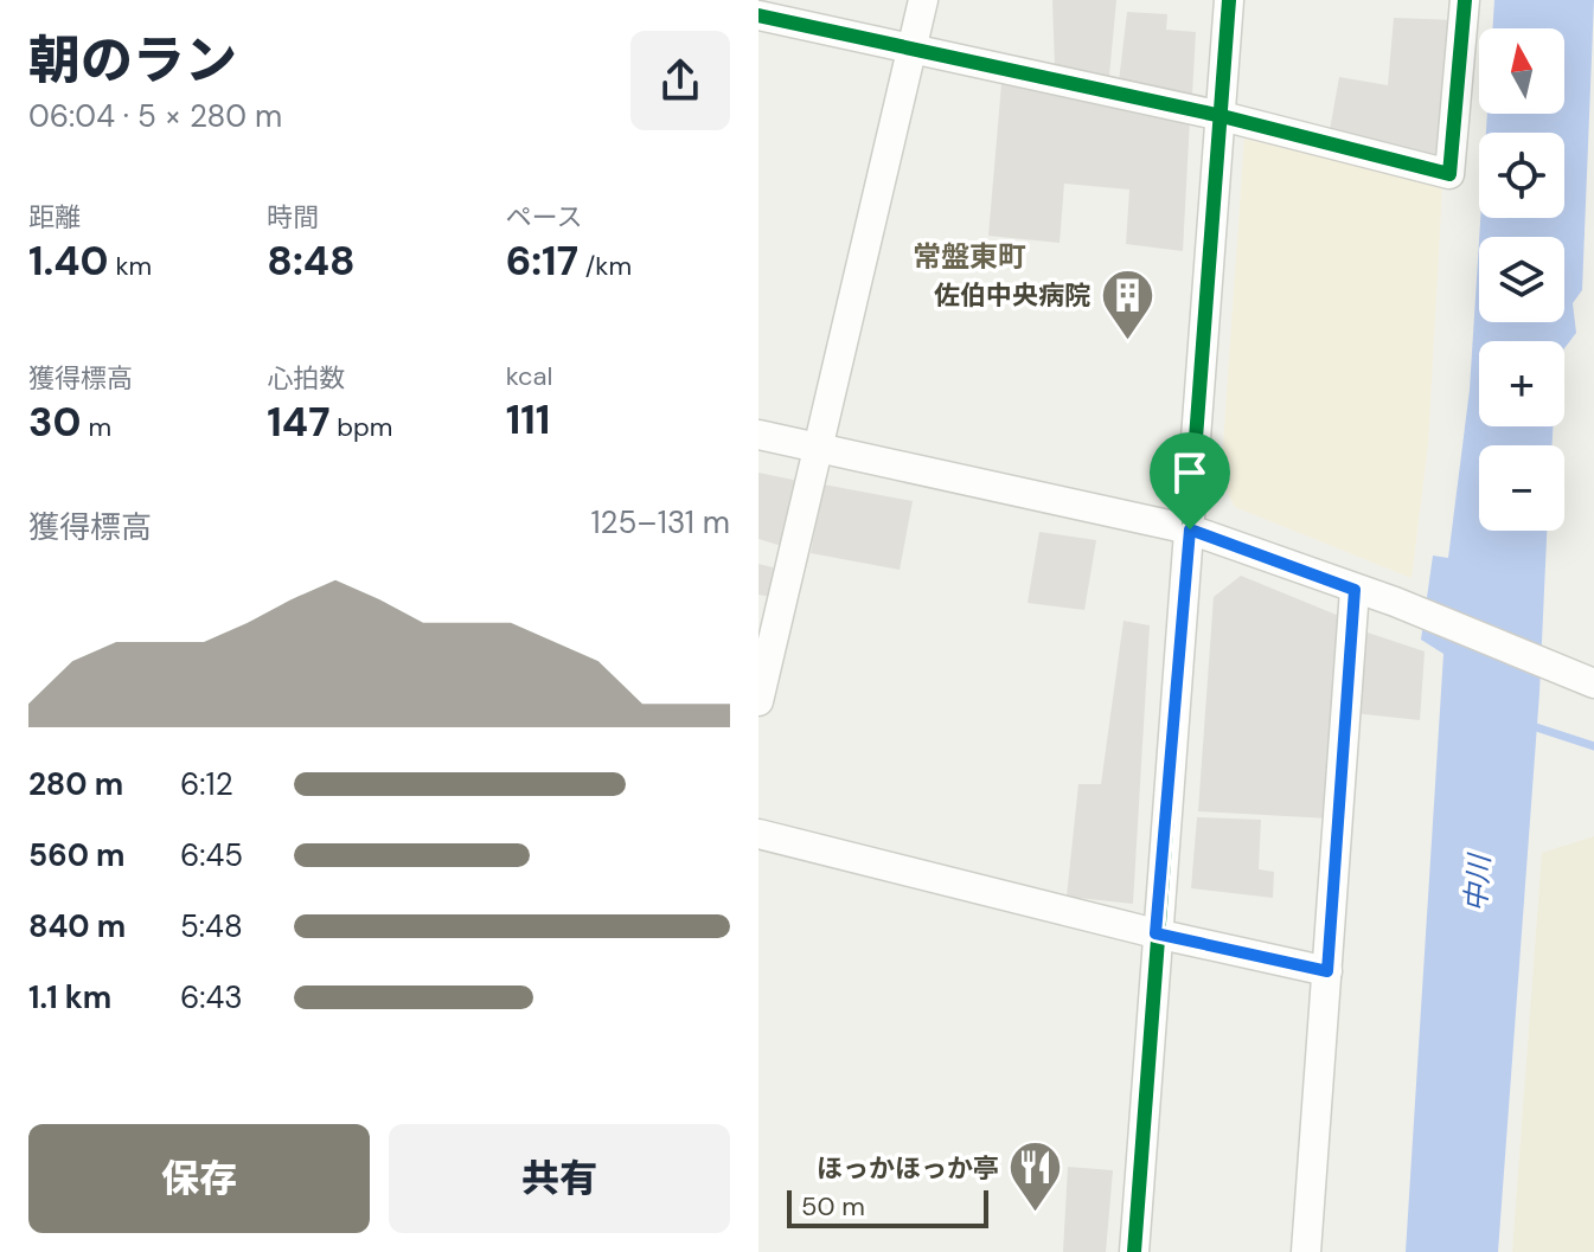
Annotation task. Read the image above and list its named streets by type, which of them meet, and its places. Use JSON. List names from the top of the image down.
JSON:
{
  "districts": ["常盤東町"],
  "water": ["中川"],
  "places": {
    "building": ["佐伯中央病院"],
    "restaurant": ["ほっかほっか亭"]
  },
  "scale_bar": "50 m",
  "north": "top",
  "page": {
    "heading": ["朝のラン", "06:04 · 5 × 280 m"],
    "map_buttons": ["+", "−"],
    "stats": [
      ["距離", "1.40 km"],
      ["時間", "8:48"],
      ["ペース", "6:17 /km"],
      ["獲得標高", "30 m"],
      ["心拍数", "147 bpm"],
      ["kcal", "111"]
    ],
    "chart": ["獲得標高", "125–131 m"],
    "list": [
      {
        "name": "280 m",
        "note": "6:12"
      },
      {
        "name": "560 m",
        "note": "6:45"
      },
      {
        "name": "840 m",
        "note": "5:48"
      },
      {
        "name": "1.1 km",
        "note": "6:43"
      }
    ],
    "buttons": ["保存", "共有"],
    "scale": "50 m"
  }
}
